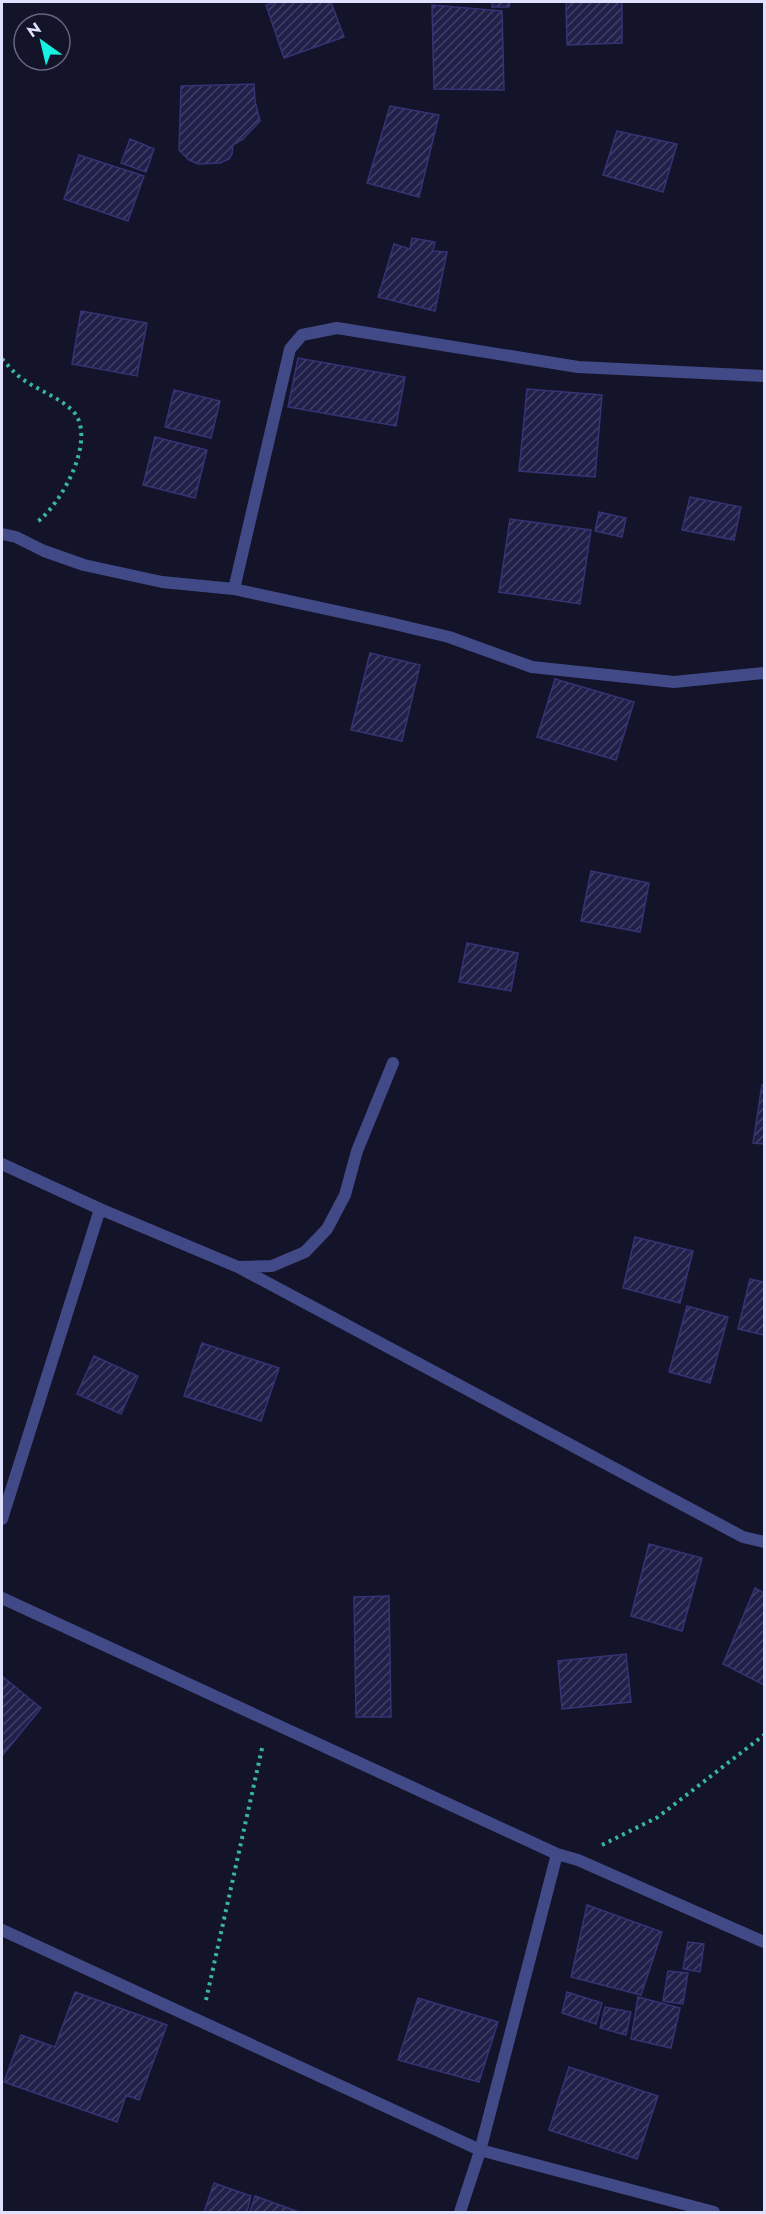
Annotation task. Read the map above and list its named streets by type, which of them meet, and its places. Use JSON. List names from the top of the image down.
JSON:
{
  "north": "top left"
}
